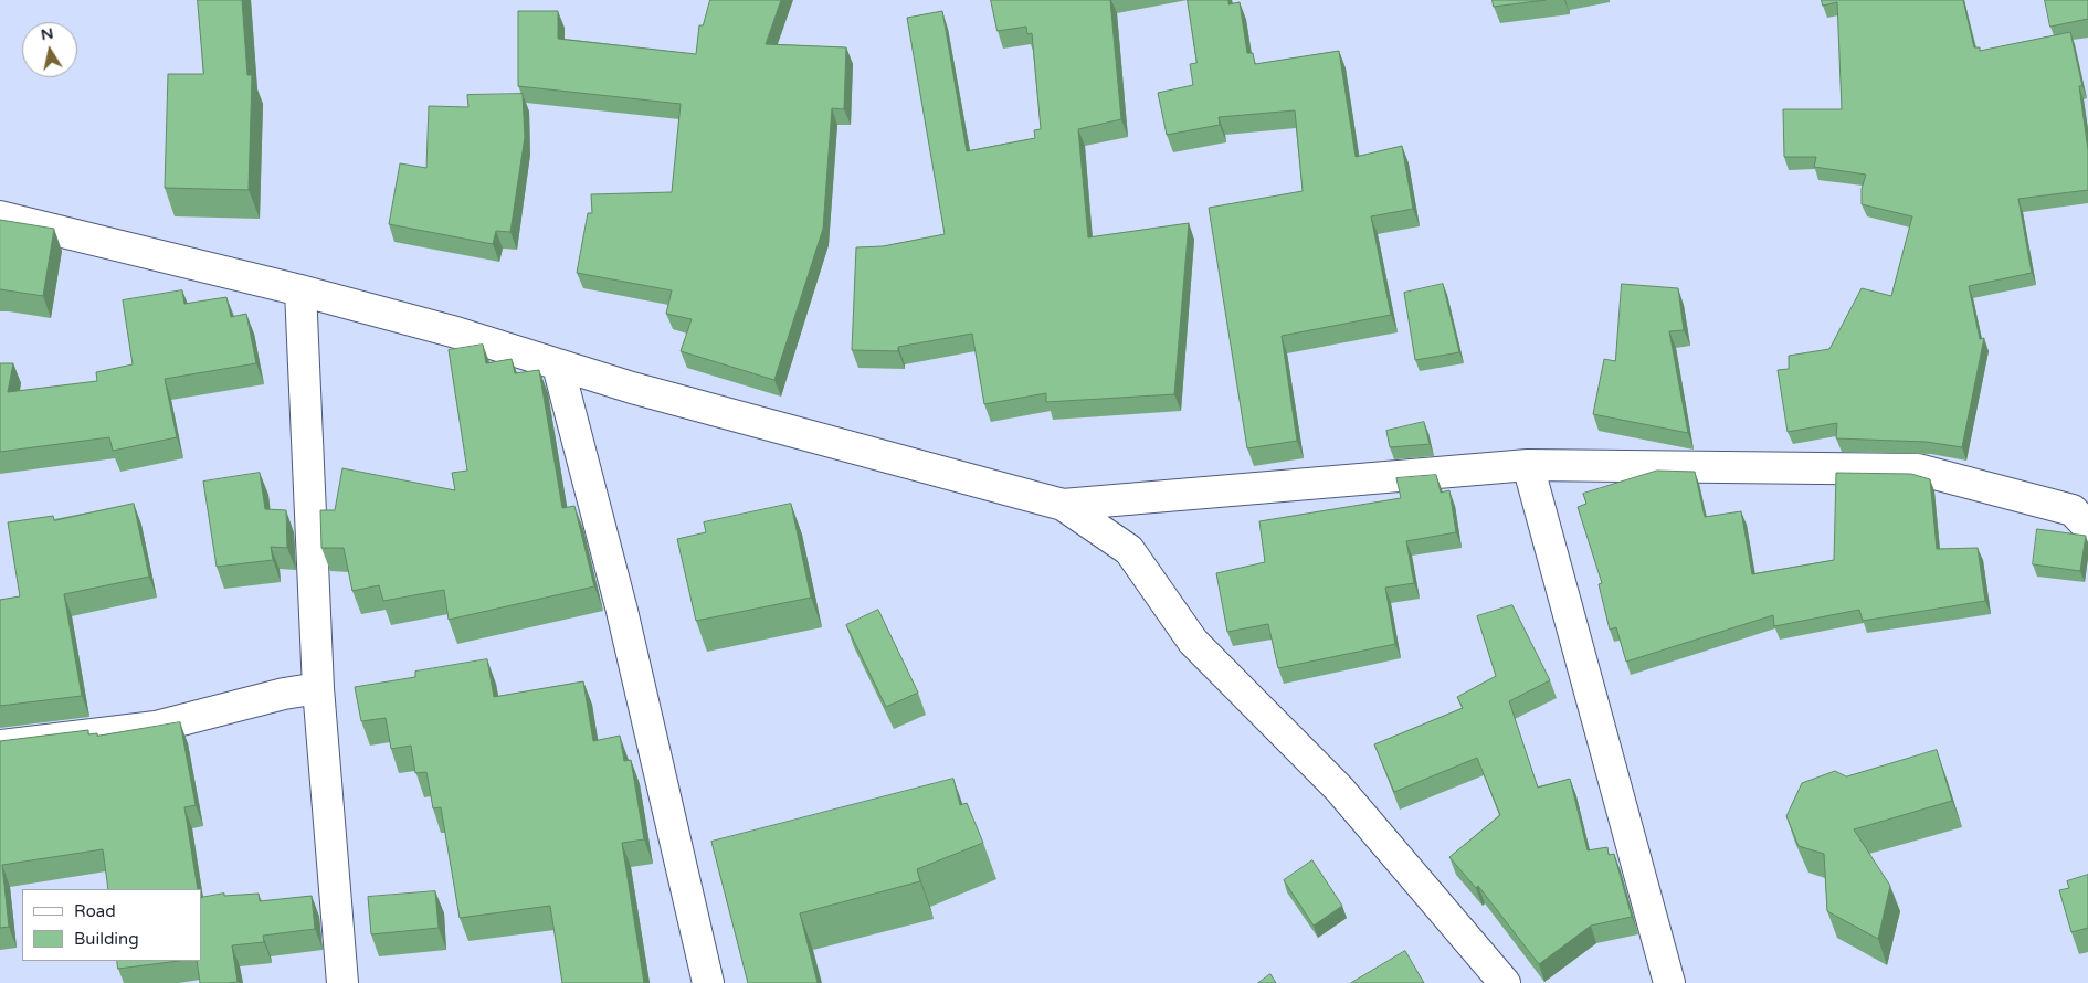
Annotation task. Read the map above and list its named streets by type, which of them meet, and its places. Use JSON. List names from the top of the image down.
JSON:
{
  "legend": ["Road", "Building"],
  "north": "top"
}
